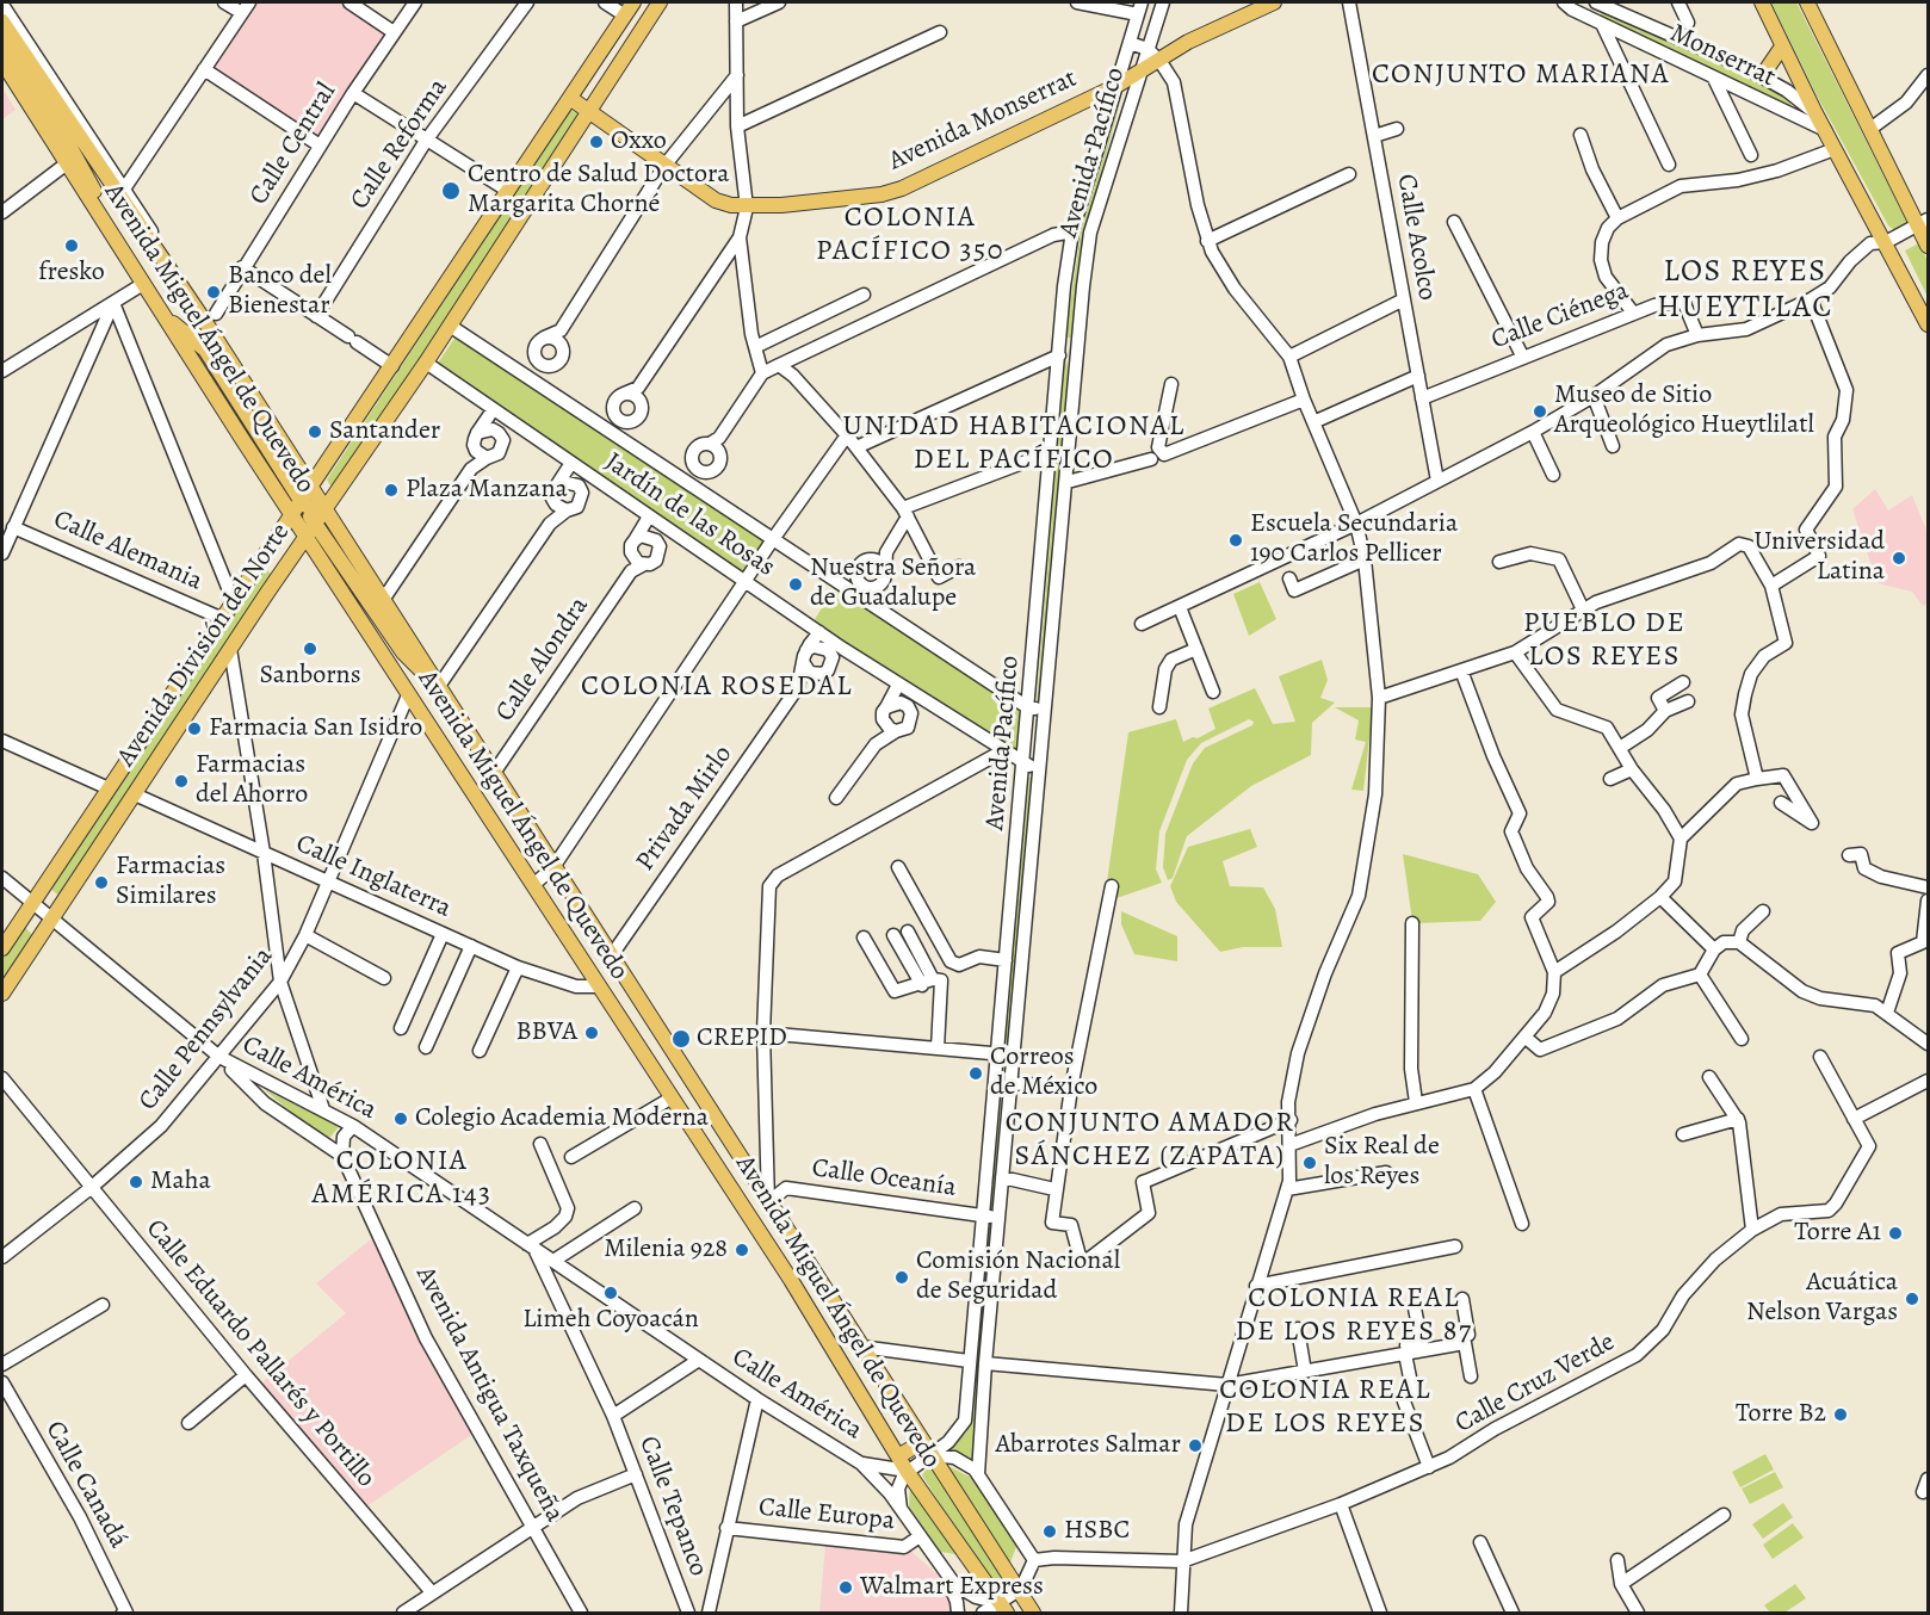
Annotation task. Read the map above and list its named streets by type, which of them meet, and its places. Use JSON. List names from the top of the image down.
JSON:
{
  "streets": {
    "main road": ["Avenida Monserrat", "Avenida Miguel Ángel de Quevedo", "Avenida División del Norte"],
    "street": [
      "Monserrat",
      "Calle Central",
      "Calle Reforma",
      "Avenida Pacífico",
      "Calle Acolco",
      "Calle Ciénega",
      "Jardín de las Rosas",
      "Calle Alemania",
      "Calle Alondra",
      "Privada Mirlo",
      "Calle Inglaterra",
      "Calle Pennsylvania",
      "Calle América",
      "Calle Oceanía",
      "Calle Eduardo Pallarés y Portillo",
      "Calle Cruz Verde",
      "Avenida Antigua Taxqueña",
      "Calle Canadá",
      "Calle Tepanco",
      "Calle Europa"
    ]
  },
  "crossings": [
    ["Avenida Monserrat", "Avenida Pacífico"],
    ["Avenida Monserrat", "Avenida División del Norte"],
    ["Avenida Pacífico", "Avenida Miguel Ángel de Quevedo"],
    ["Avenida Pacífico", "Jardín de las Rosas"],
    ["Avenida Pacífico", "Calle América"],
    ["Avenida Pacífico", "Calle Oceanía"],
    ["Calle Acolco", "Calle Ciénega"],
    ["Avenida Miguel Ángel de Quevedo", "Avenida División del Norte"],
    ["Avenida Miguel Ángel de Quevedo", "Calle Alondra"],
    ["Avenida Miguel Ángel de Quevedo", "Privada Mirlo"],
    ["Avenida Miguel Ángel de Quevedo", "Calle Inglaterra"],
    ["Avenida Miguel Ángel de Quevedo", "Calle Pennsylvania"],
    ["Avenida Miguel Ángel de Quevedo", "Calle América"],
    ["Avenida Miguel Ángel de Quevedo", "Calle Oceanía"],
    ["Jardín de las Rosas", "Avenida División del Norte"],
    ["Jardín de las Rosas", "Privada Mirlo"],
    ["Calle Alemania", "Avenida División del Norte"],
    ["Avenida División del Norte", "Calle Inglaterra"],
    ["Avenida División del Norte", "Calle América"],
    ["Calle Inglaterra", "Calle Pennsylvania"],
    ["Calle Pennsylvania", "Calle América"],
    ["Calle Pennsylvania", "Calle Eduardo Pallarés y Portillo"],
    ["Calle América", "Calle Tepanco"],
    ["Calle América", "Calle Europa"]
  ],
  "districts": [
    "CONJUNTO MARIANA",
    "COLONIA PACÍFICO 350",
    "LOS REYES HUEYTILAC",
    "UNIDAD HABITACIONAL DEL PACÍFICO",
    "PUEBLO DE LOS REYES",
    "COLONIA ROSEDAL",
    "CONJUNTO AMADOR SÁNCHEZ (ZAPATA)",
    "COLONIA AMÉRICA 143",
    "COLONIA REAL DE LOS REYES 87",
    "COLONIA REAL DE LOS REYES"
  ],
  "places": [
    "Oxxo",
    "Centro de Salud Doctora Margarita Chorné",
    "fresko",
    "Banco del Bienestar",
    "Museo de Sitio Arqueológico Hueytlilatl",
    "Santander",
    "Plaza Manzana",
    "Escuela Secundaria 190 Carlos Pellicer",
    "Universidad Latina",
    "Nuestra Señora de Guadalupe",
    "Sanborns",
    "Farmacia San Isidro",
    "Farmacias del Ahorro",
    "Farmacias Similares",
    "BBVA",
    "CREPID",
    "Correos de México",
    "Colegio Academia Moderna",
    "Six Real de los Reyes",
    "Maha",
    "Torre A1",
    "Milenia 928",
    "Comisión Nacional de Seguridad",
    "Limeh Coyoacán",
    "Acuática Nelson Vargas",
    "Torre B2",
    "Abarrotes Salmar",
    "HSBC",
    "Walmart Express"
  ]
}
